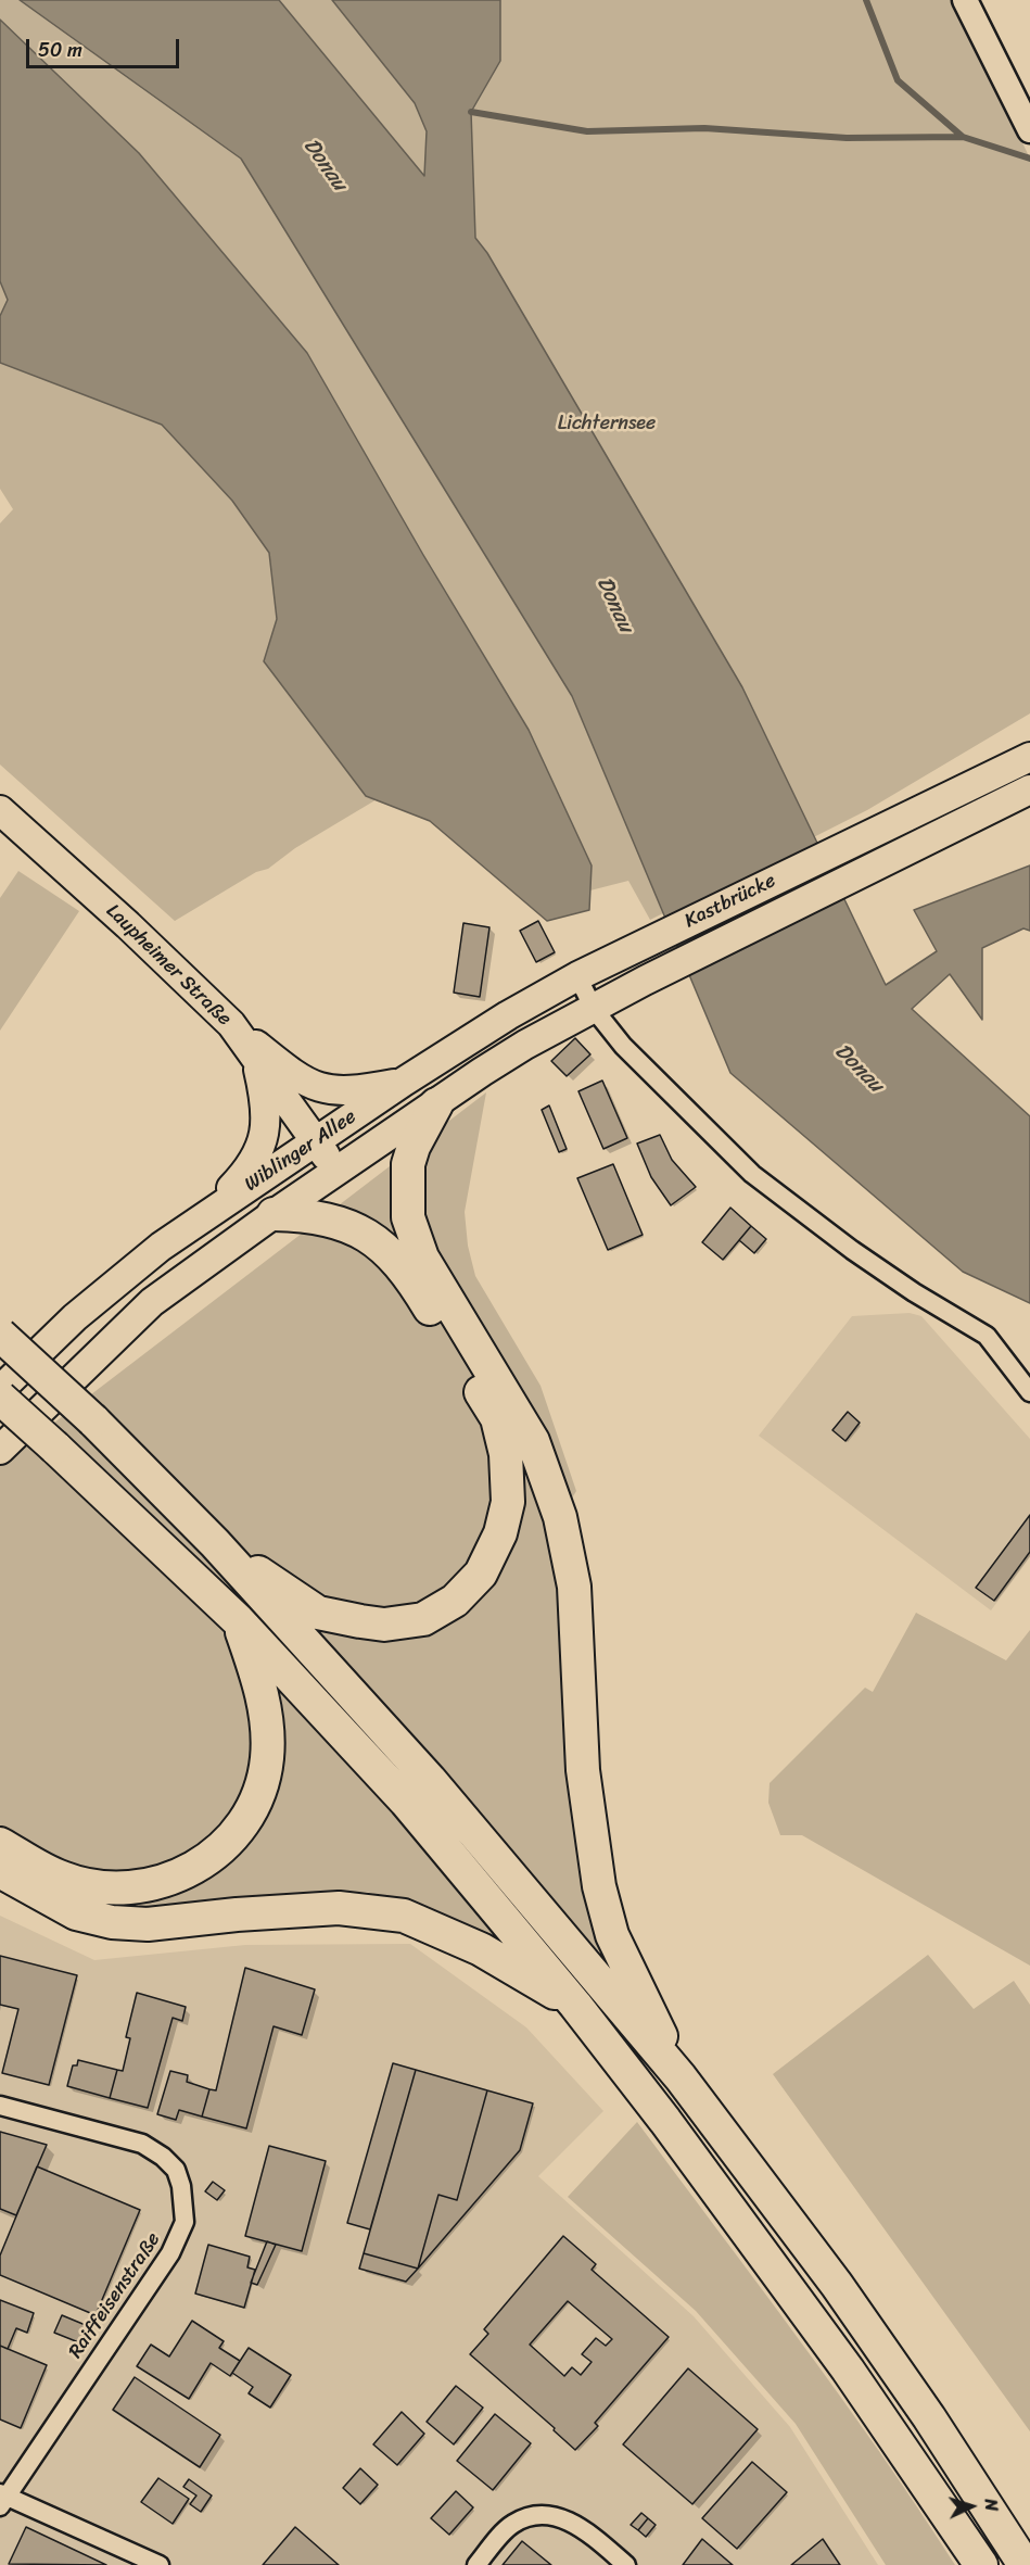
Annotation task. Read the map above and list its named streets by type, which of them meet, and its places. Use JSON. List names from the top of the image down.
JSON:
{
  "streets": {
    "main road": ["Kastbrücke", "Laupheimer Straße", "Wiblinger Allee"],
    "street": ["Raiffeisenstraße"]
  },
  "crossings": [
    ["Kastbrücke", "Wiblinger Allee"],
    ["Laupheimer Straße", "Wiblinger Allee"]
  ],
  "water": ["Donau"],
  "parks": ["Lichternsee"],
  "scale_bar": "50 m",
  "north": "right"
}
